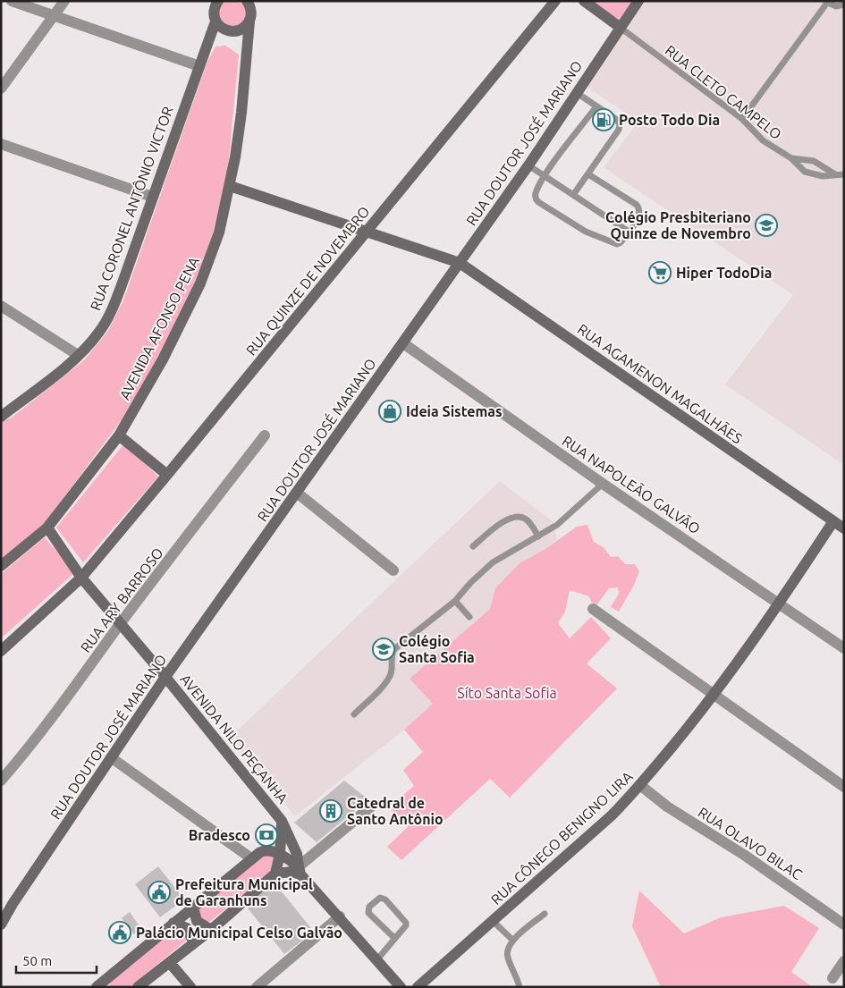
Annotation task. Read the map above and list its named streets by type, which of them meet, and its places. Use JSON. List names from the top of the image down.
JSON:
{
  "streets": {
    "main road": [
      "RUA DOUTOR JOSÉ MARIANO",
      "RUA CORONEL ANTÔNIO VICTOR",
      "RUA QUINZE DE NOVEMBRO",
      "AVENIDA AFONSO PENA",
      "RUA AGAMENON MAGALHÃES",
      "AVENIDA NILO PEÇANHA",
      "RUA CÔNEGO BENIGNO LIRA"
    ],
    "street": ["RUA NAPOLEÃO GALVÃO", "RUA ARY BARROSO", "RUA OLAVO BILAC"],
    "lane": ["RUA CLETO CAMPELO"]
  },
  "crossings": [
    ["RUA CLETO CAMPELO", "RUA DOUTOR JOSÉ MARIANO"],
    ["RUA DOUTOR JOSÉ MARIANO", "RUA AGAMENON MAGALHÃES"],
    ["RUA DOUTOR JOSÉ MARIANO", "RUA NAPOLEÃO GALVÃO"],
    ["RUA DOUTOR JOSÉ MARIANO", "AVENIDA NILO PEÇANHA"],
    ["RUA QUINZE DE NOVEMBRO", "RUA AGAMENON MAGALHÃES"],
    ["RUA QUINZE DE NOVEMBRO", "AVENIDA NILO PEÇANHA"],
    ["AVENIDA AFONSO PENA", "RUA AGAMENON MAGALHÃES"],
    ["AVENIDA AFONSO PENA", "AVENIDA NILO PEÇANHA"],
    ["RUA AGAMENON MAGALHÃES", "RUA CÔNEGO BENIGNO LIRA"],
    ["RUA NAPOLEÃO GALVÃO", "RUA CÔNEGO BENIGNO LIRA"],
    ["RUA ARY BARROSO", "AVENIDA NILO PEÇANHA"],
    ["RUA CÔNEGO BENIGNO LIRA", "RUA OLAVO BILAC"]
  ],
  "parks": ["Síto Santa Sofia"],
  "places": {
    "fuel station": ["Posto Todo Dia"],
    "school or university": ["Colégio Presbiteriano Quinze de Novembro", "Colégio Santa Sofia"],
    "supermarket": ["Hiper TodoDia"],
    "shop": ["Ideia Sistemas"],
    "building": ["Catedral de Santo Antônio"],
    "bank": ["Bradesco"],
    "public building": ["Prefeitura Municipal de Garanhuns", "Palácio Municipal Celso Galvão"]
  },
  "scale_bar": "50 m"
}
